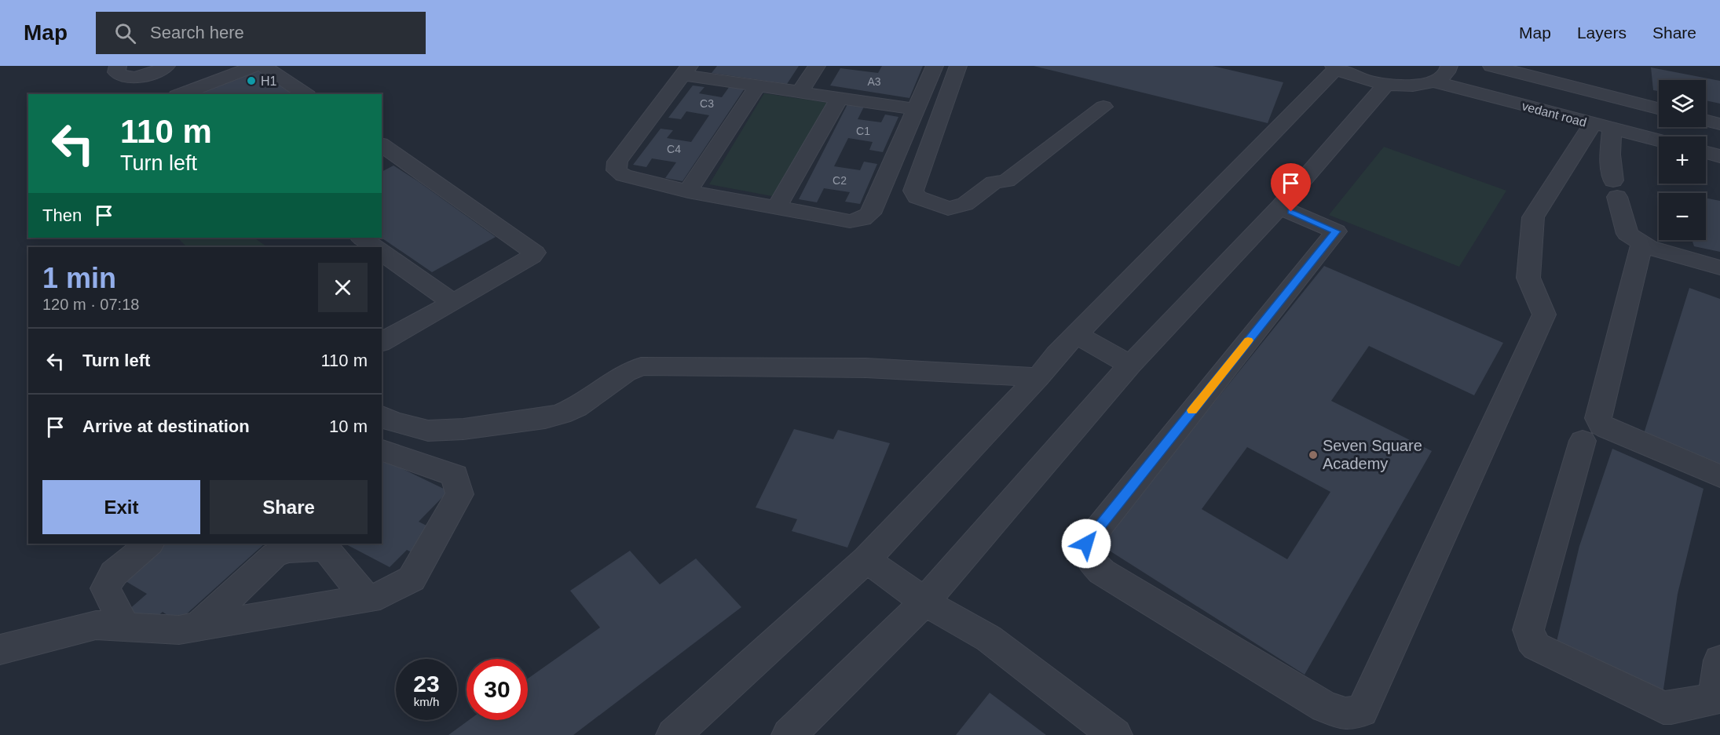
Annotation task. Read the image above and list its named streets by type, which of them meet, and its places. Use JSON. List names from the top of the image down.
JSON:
{
  "streets": {
    "street": ["vedant road"]
  },
  "places": ["H1", "Seven Square Academy"],
  "house_numbers": [
    "A3",
    "C3",
    "C1",
    "C4",
    "C2"
  ],
  "page": {
    "header": "Map",
    "search": "Search here",
    "nav": ["Map", "Layers", "Share"],
    "map_buttons": ["+", "−"],
    "turn": ["110 m", "Turn left"],
    "then": "Then",
    "heading": ["1 min", "120 m · 07:18"],
    "list": [
      {
        "name": "Turn left",
        "value": "110 m"
      },
      {
        "name": "Arrive at destination",
        "value": "10 m"
      }
    ],
    "buttons": ["Exit", "Share"],
    "speed": "23 km/h",
    "limit": "30"
  }
}
